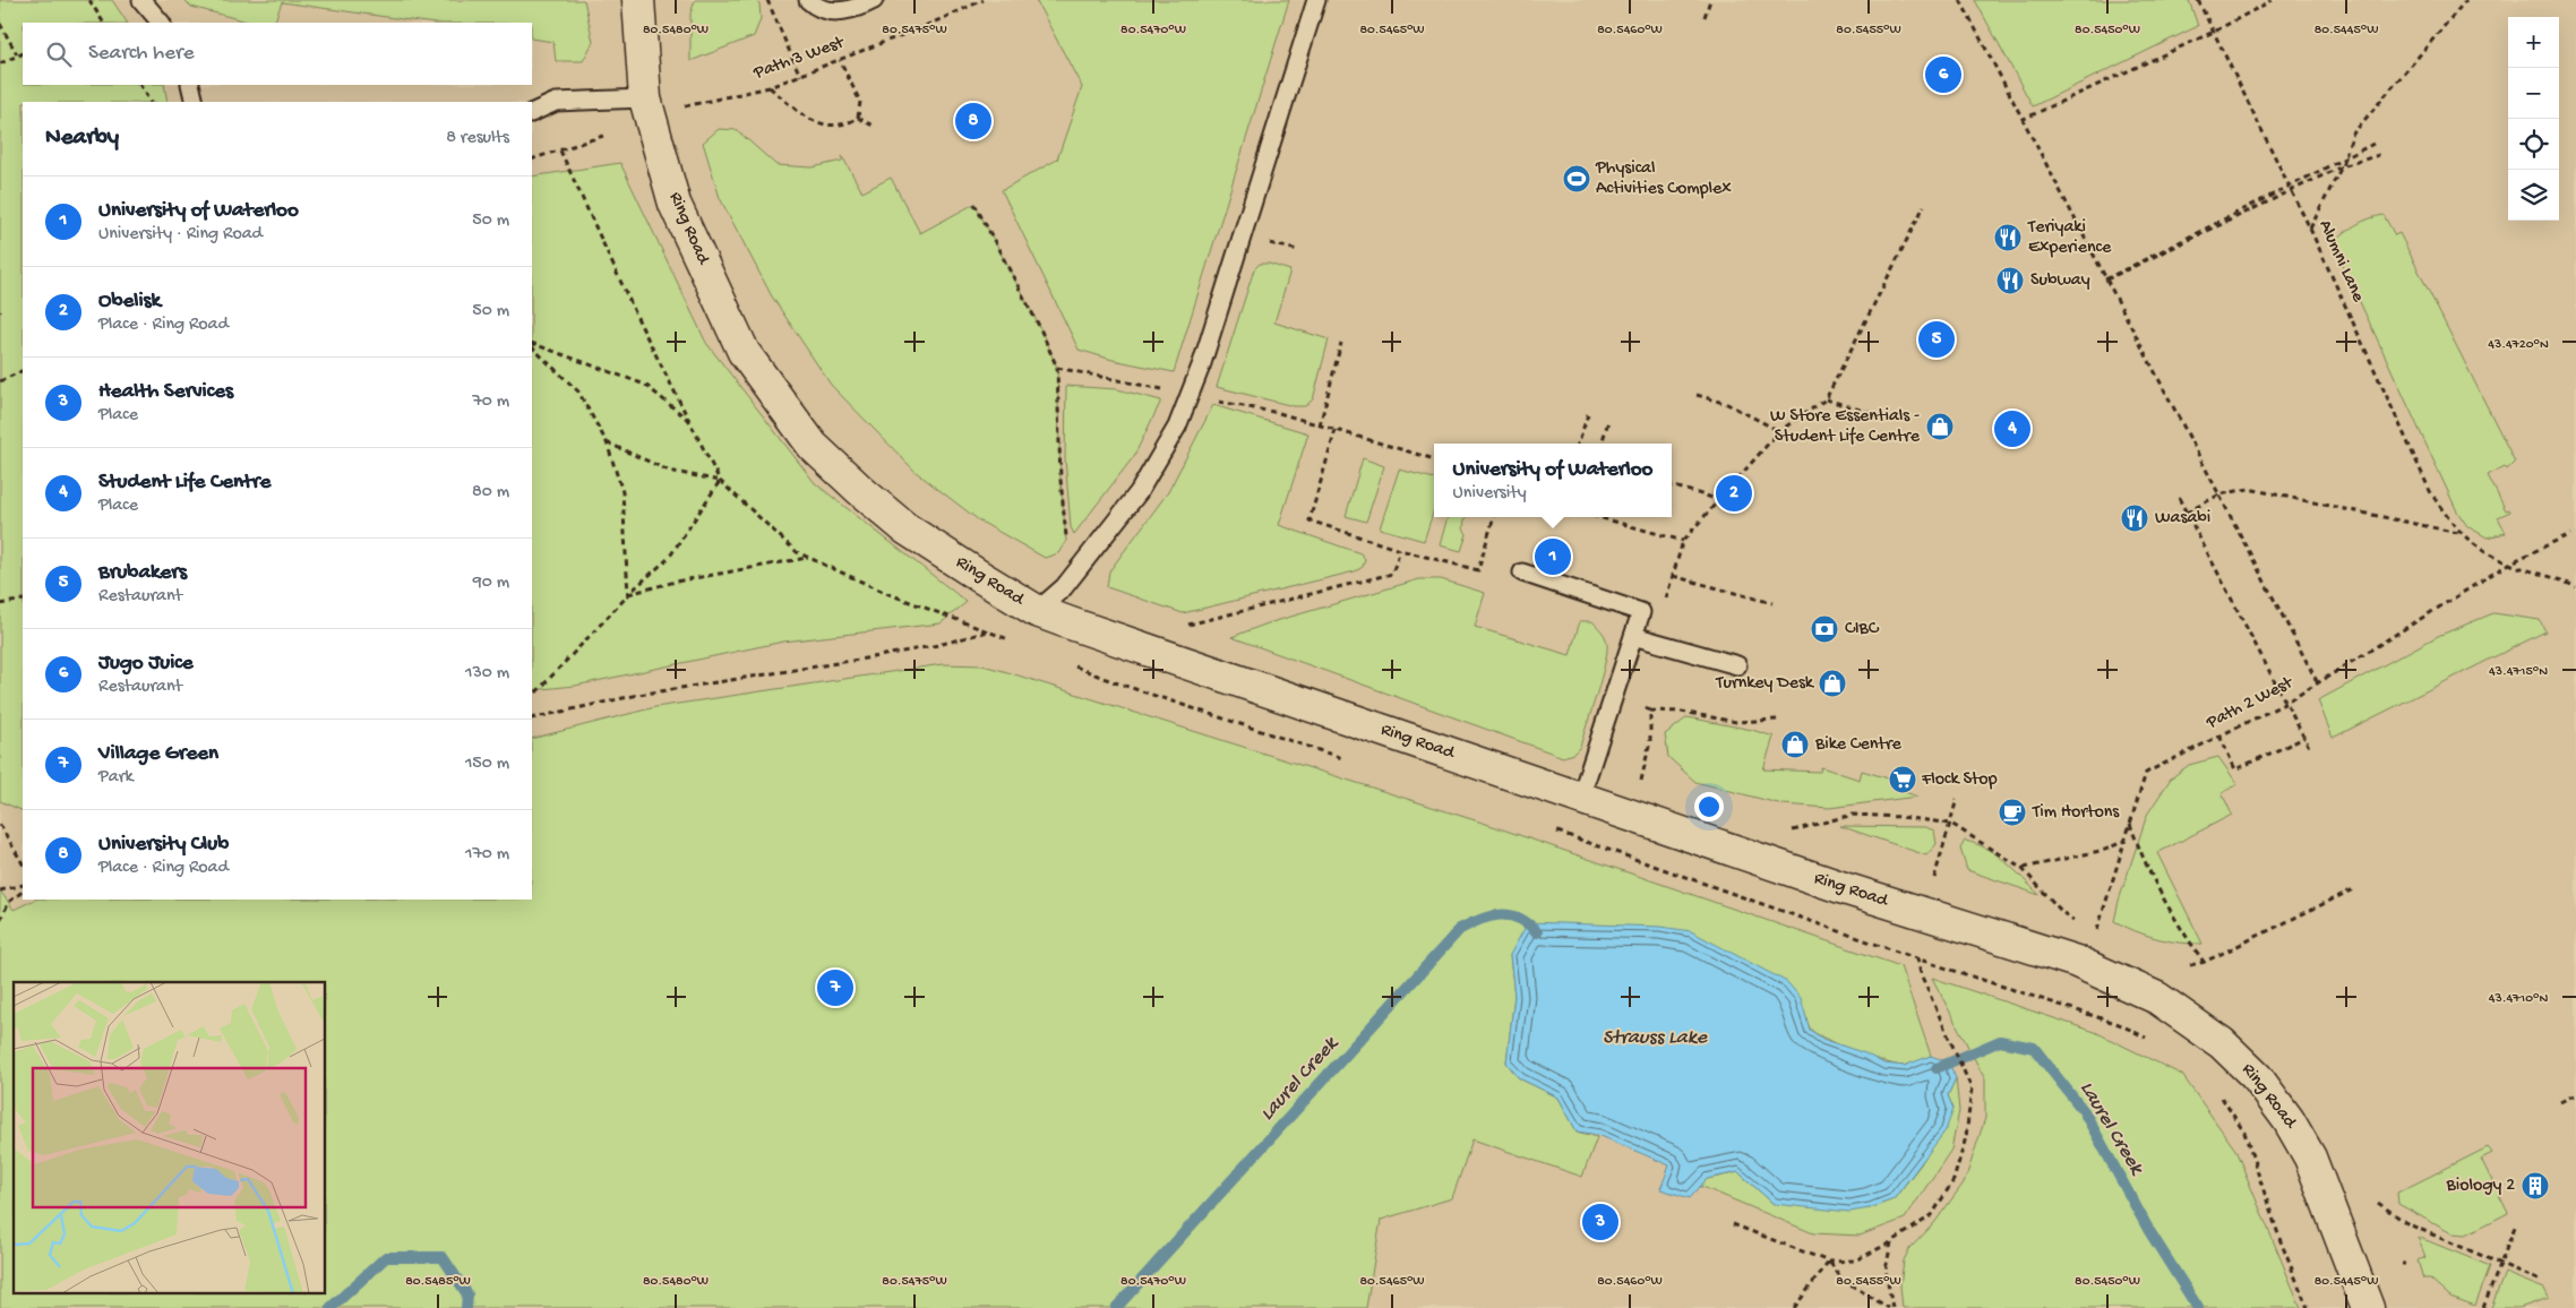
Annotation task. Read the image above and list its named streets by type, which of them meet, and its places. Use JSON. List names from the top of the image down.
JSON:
{
  "streets": {
    "street": ["Ring Road"],
    "path": ["Path 3 West", "Alumni Lane", "Path 2 West"]
  },
  "water": ["Strauss Lake", "Laurel Creek"],
  "places": {
    "sports": ["Physical Activities Complex"],
    "restaurant": ["Teriyaki Experience", "Subway", "Wasabi"],
    "shop": ["W Store Essentials - Student Life Centre", "Turnkey Desk", "Bike Centre"],
    "bank": ["CIBC"],
    "supermarket": ["Flock Stop"],
    "cafe": ["Tim Hortons"],
    "building": ["Biology 2"]
  },
  "page": {
    "map_buttons": ["+", "−"],
    "search": "Search here",
    "pins": [
      "6",
      "8",
      "5",
      "4",
      "2",
      "1",
      "7",
      "3"
    ],
    "heading": ["Nearby", "8 results"],
    "list": [
      {
        "mark": "1",
        "name": "University of Waterloo",
        "note": "University · Ring Road",
        "value": "50 m"
      },
      {
        "mark": "2",
        "name": "Obelisk",
        "note": "Place · Ring Road",
        "value": "50 m"
      },
      {
        "mark": "3",
        "name": "Health Services",
        "note": "Place",
        "value": "70 m"
      },
      {
        "mark": "4",
        "name": "Student Life Centre",
        "note": "Place",
        "value": "80 m"
      },
      {
        "mark": "5",
        "name": "Brubakers",
        "note": "Restaurant",
        "value": "90 m"
      },
      {
        "mark": "6",
        "name": "Jugo Juice",
        "note": "Restaurant",
        "value": "130 m"
      },
      {
        "mark": "7",
        "name": "Village Green",
        "note": "Park",
        "value": "150 m"
      },
      {
        "mark": "8",
        "name": "University Club",
        "note": "Place · Ring Road",
        "value": "170 m"
      }
    ],
    "popup": ["University of Waterloo", "University"]
  },
  "coordinates": [
    "80.5480°W",
    "80.5475°W",
    "80.5470°W",
    "80.5465°W",
    "80.5460°W",
    "80.5455°W",
    "80.5450°W",
    "80.5445°W",
    "43.4720°N",
    "43.4715°N",
    "43.4710°N",
    "80.5485°W"
  ]
}
